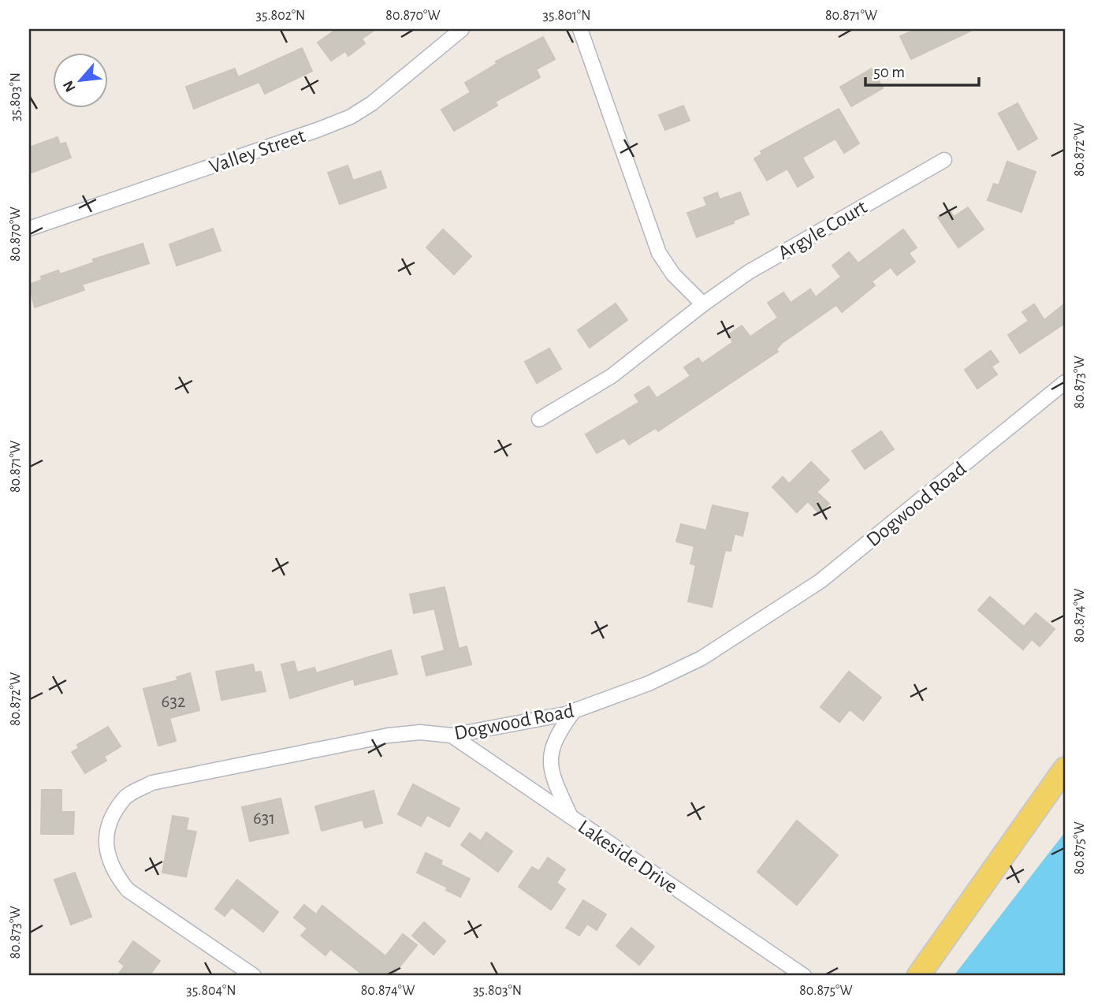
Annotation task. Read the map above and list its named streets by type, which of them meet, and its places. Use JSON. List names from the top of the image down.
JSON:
{
  "streets": {
    "street": [
      "Valley Street",
      "Argyle Court",
      "Dogwood Road",
      "Lakeside Drive"
    ]
  },
  "crossings": [
    ["Dogwood Road", "Lakeside Drive"]
  ],
  "house_numbers": ["632", "631"],
  "scale_bar": "50 m",
  "north": "bottom left",
  "coordinates": [
    "35.802°N",
    "80.870°W",
    "35.801°N",
    "80.871°W",
    "35.803°N",
    "80.872°W",
    "80.873°W",
    "80.874°W",
    "80.875°W",
    "35.804°N"
  ]
}
